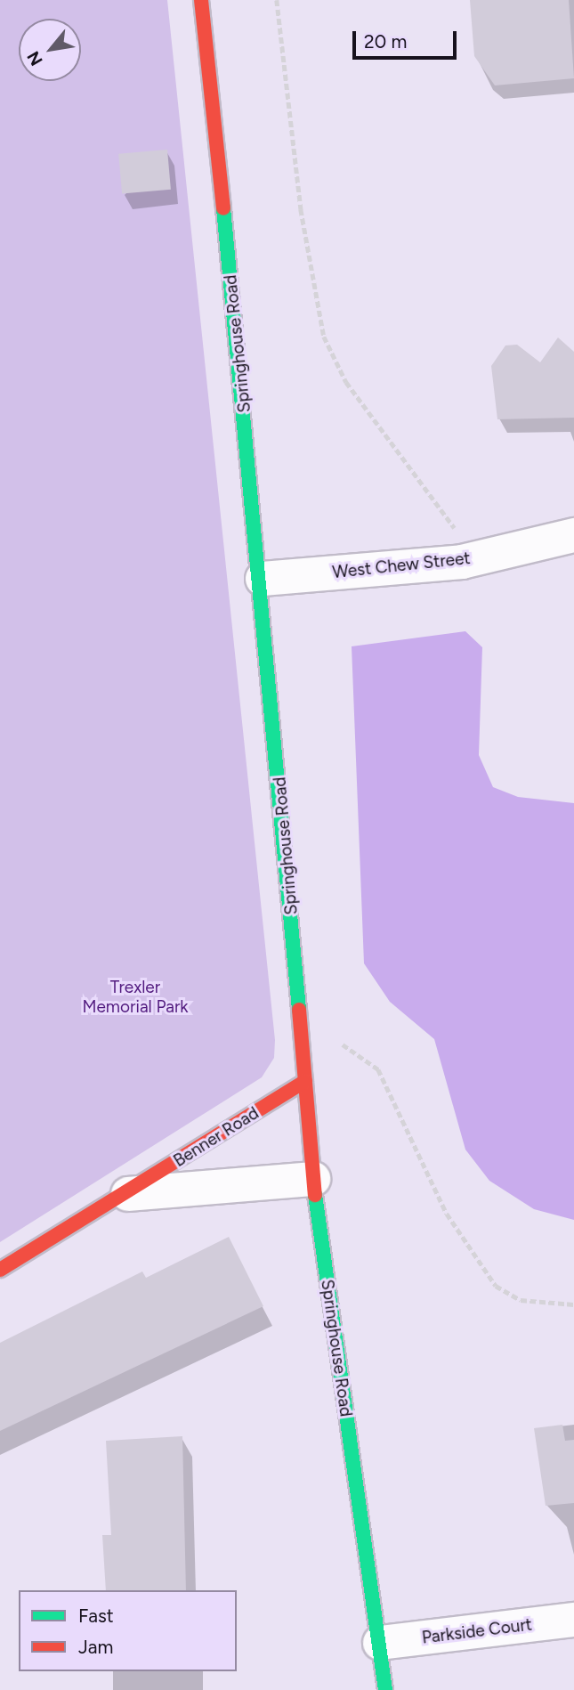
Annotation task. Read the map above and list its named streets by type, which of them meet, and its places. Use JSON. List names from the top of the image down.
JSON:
{
  "streets": {
    "street": [
      "Springhouse Road",
      "West Chew Street",
      "Benner Road",
      "Parkside Court"
    ]
  },
  "crossings": [
    ["Springhouse Road", "West Chew Street"],
    ["Springhouse Road", "Benner Road"],
    ["Springhouse Road", "Parkside Court"]
  ],
  "parks": ["Trexler Memorial Park"],
  "legend": ["Fast", "Jam"],
  "scale_bar": "20 m",
  "north": "bottom left"
}
